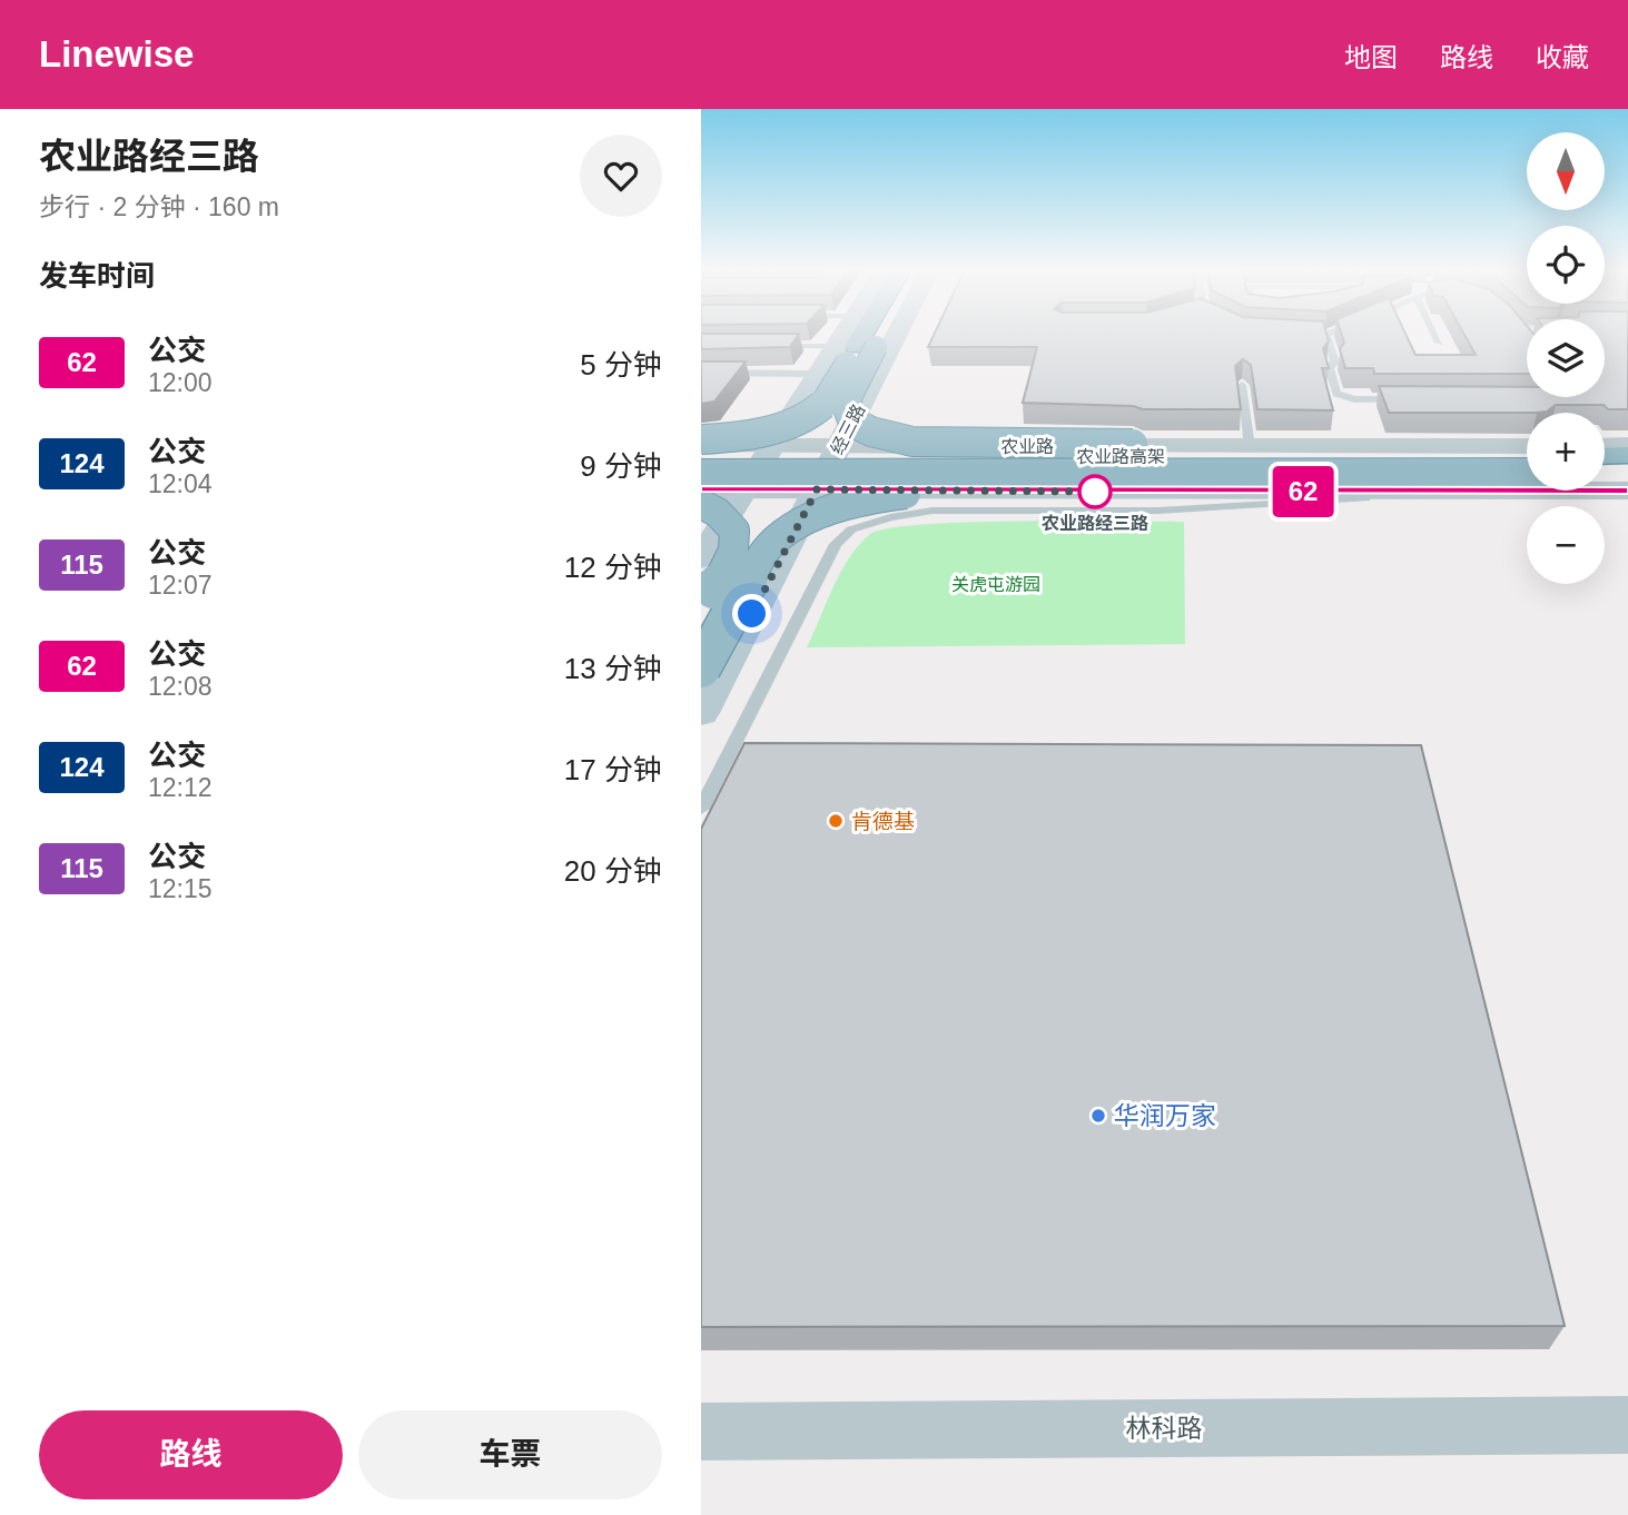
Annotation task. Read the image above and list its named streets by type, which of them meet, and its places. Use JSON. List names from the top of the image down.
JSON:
{
  "streets": {
    "highway": ["农业路高架"],
    "main road": ["经三路"],
    "street": ["农业路", "林科路"]
  },
  "crossings": [
    ["经三路", "农业路"],
    ["农业路", "农业路高架"]
  ],
  "parks": ["关虎屯游园"],
  "places": ["农业路经三路", "肯德基", "华润万家"],
  "lines": ["bus line 62"],
  "north": "bottom",
  "page": {
    "header": "Linewise",
    "nav": ["地图", "路线", "收藏"],
    "heading": [
      ["农业路经三路", "步行 · 2 分钟 · 160 m"],
      "发车时间"
    ],
    "on_map": "62",
    "map_buttons": ["+", "−"],
    "list": [
      {
        "mark": "62",
        "name": "公交",
        "note": "12:00",
        "value": "5 分钟"
      },
      {
        "mark": "124",
        "name": "公交",
        "note": "12:04",
        "value": "9 分钟"
      },
      {
        "mark": "115",
        "name": "公交",
        "note": "12:07",
        "value": "12 分钟"
      },
      {
        "mark": "62",
        "name": "公交",
        "note": "12:08",
        "value": "13 分钟"
      },
      {
        "mark": "124",
        "name": "公交",
        "note": "12:12",
        "value": "17 分钟"
      },
      {
        "mark": "115",
        "name": "公交",
        "note": "12:15",
        "value": "20 分钟"
      }
    ],
    "buttons": ["路线", "车票"]
  }
}
